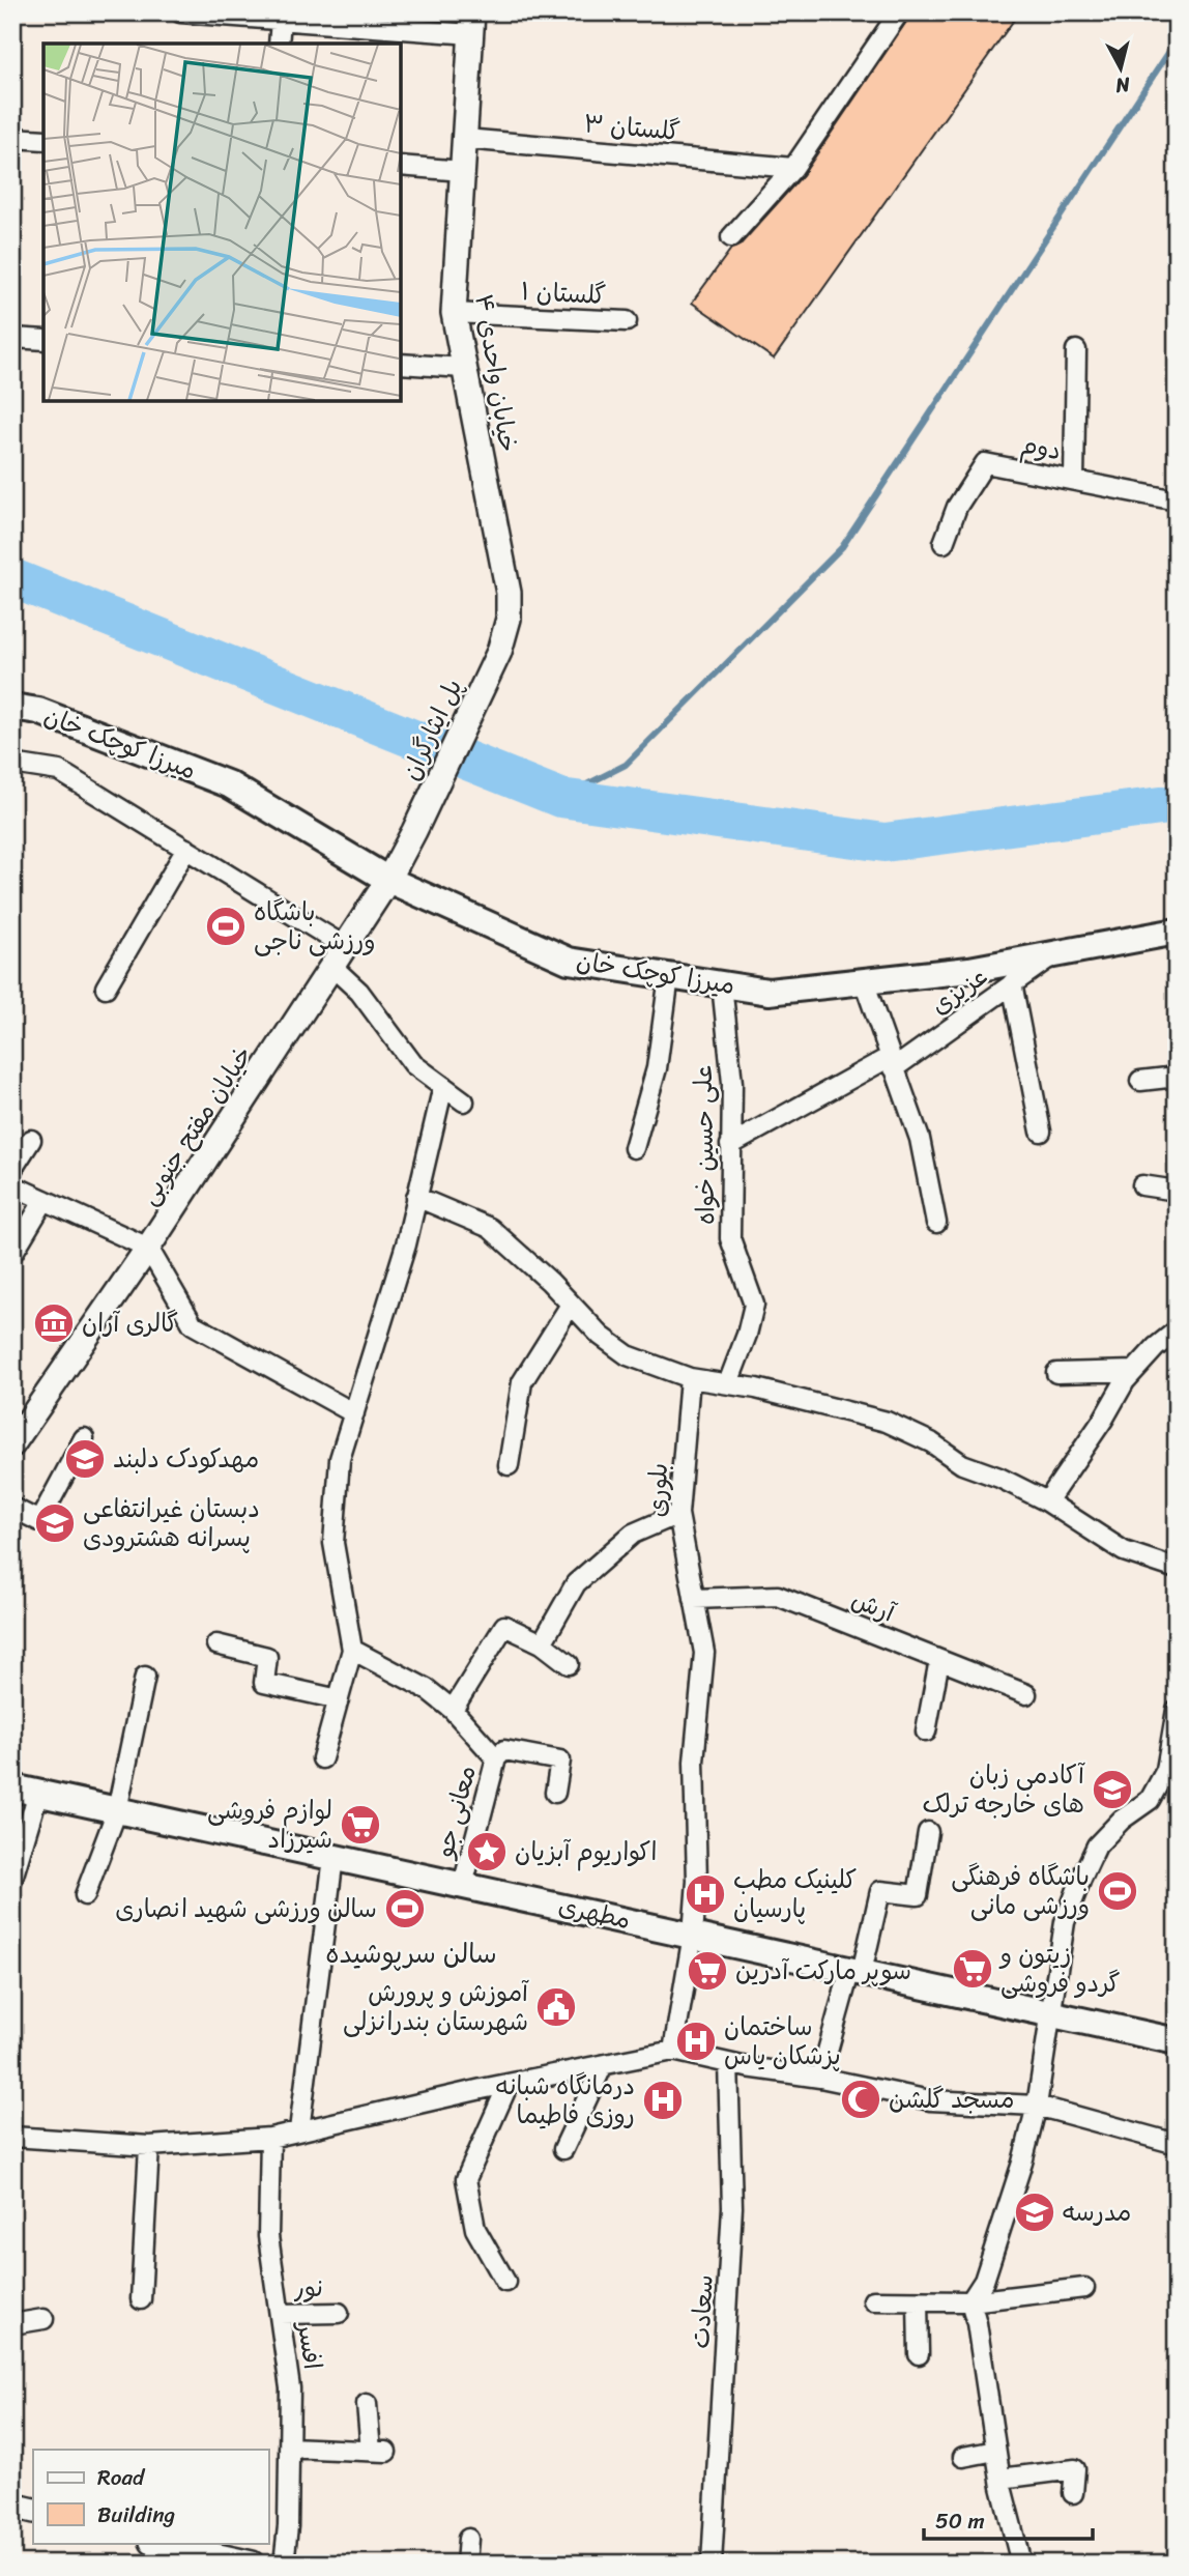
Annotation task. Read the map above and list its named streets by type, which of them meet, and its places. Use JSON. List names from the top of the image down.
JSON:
{
  "streets": {
    "main road": ["میرزا کوچک خان", "مطهری"],
    "street": [
      "گلستان ۳",
      "گلستان ۱",
      "خیابان واحدی ۴",
      "دوم",
      "پل ایثارگران",
      "عزیزی",
      "خیابان مفتح جنوبی",
      "علی حسین خواه",
      "بلوری",
      "آرش",
      "معانی جو",
      "نور",
      "سعادت",
      "افسر"
    ]
  },
  "crossings": [
    ["گلستان ۳", "خیابان واحدی ۴"],
    ["گلستان ۱", "خیابان واحدی ۴"],
    ["خیابان واحدی ۴", "پل ایثارگران"],
    ["پل ایثارگران", "خیابان مفتح جنوبی"],
    ["میرزا کوچک خان", "عزیزی"],
    ["میرزا کوچک خان", "خیابان مفتح جنوبی"],
    ["میرزا کوچک خان", "علی حسین خواه"],
    ["عزیزی", "علی حسین خواه"],
    ["بلوری", "آرش"],
    ["بلوری", "مطهری"],
    ["معانی جو", "مطهری"],
    ["نور", "افسر"]
  ],
  "districts": ["سالن سرپوشیده"],
  "places": {
    "sports": ["باشگاه ورزشی ناجی", "باشگاه فرهنگی ورزشی مانی", "سالن ورزشی شهید انصاری"],
    "museum": ["گالری آران"],
    "school or university": [
      "مهدکودک دلبند",
      "دبستان غیرانتفاعی پسرانه هشترودی",
      "آکادمی زبان های خارجه ترلک",
      "مدرسه"
    ],
    "supermarket": ["لوازم فروشی شیرزاد", "زیتون و گردو فروشی", "سوپر مارکت آدرین"],
    "place": ["اکواریوم آبزیان"],
    "hospital": ["کلینیک مطب پارسیان", "ساختمان پزشکان یاس", "درمانگاه شبانه روزی فاطیما"],
    "public building": ["آموزش و پرورش شهرستان بندرانزلی"],
    "mosque": ["مسجد گلشن"]
  },
  "legend": ["Road", "Building"],
  "scale_bar": "50 m",
  "north": "bottom"
}
